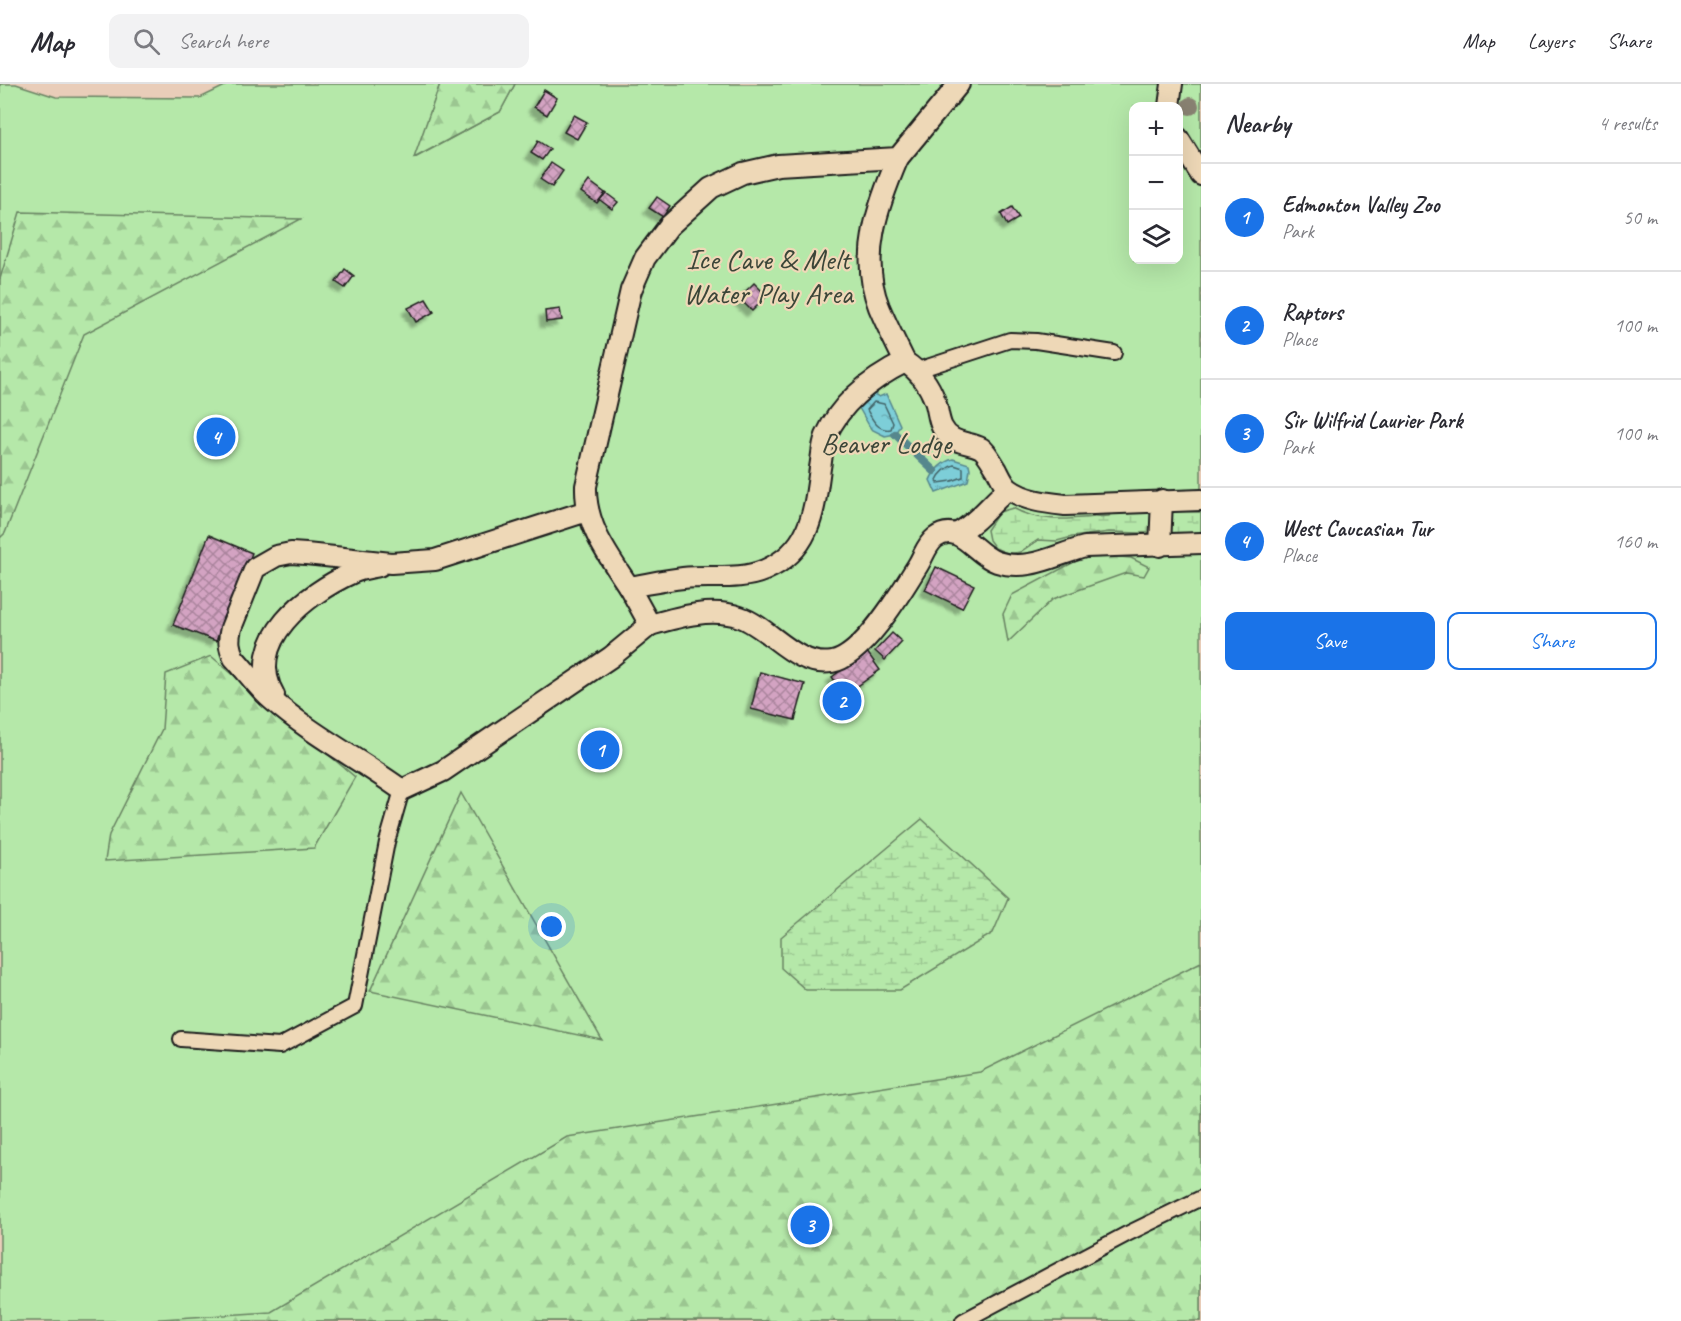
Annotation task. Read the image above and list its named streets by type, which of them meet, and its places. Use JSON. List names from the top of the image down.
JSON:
{
  "parks": ["Ice Cave & Melt Water Play Area", "Beaver Lodge"],
  "page": {
    "header": "Map",
    "search": "Search here",
    "nav": ["Map", "Layers", "Share"],
    "heading": ["Nearby", "4 results"],
    "map_buttons": ["+", "−"],
    "list": [
      {
        "mark": "1",
        "name": "Edmonton Valley Zoo",
        "note": "Park",
        "value": "50 m"
      },
      {
        "mark": "2",
        "name": "Raptors",
        "note": "Place",
        "value": "100 m"
      },
      {
        "mark": "3",
        "name": "Sir Wilfrid Laurier Park",
        "note": "Park",
        "value": "100 m"
      },
      {
        "mark": "4",
        "name": "West Caucasian Tur",
        "note": "Place",
        "value": "160 m"
      }
    ],
    "pins": [
      "4",
      "2",
      "1",
      "3"
    ],
    "buttons": ["Save", "Share"]
  }
}
